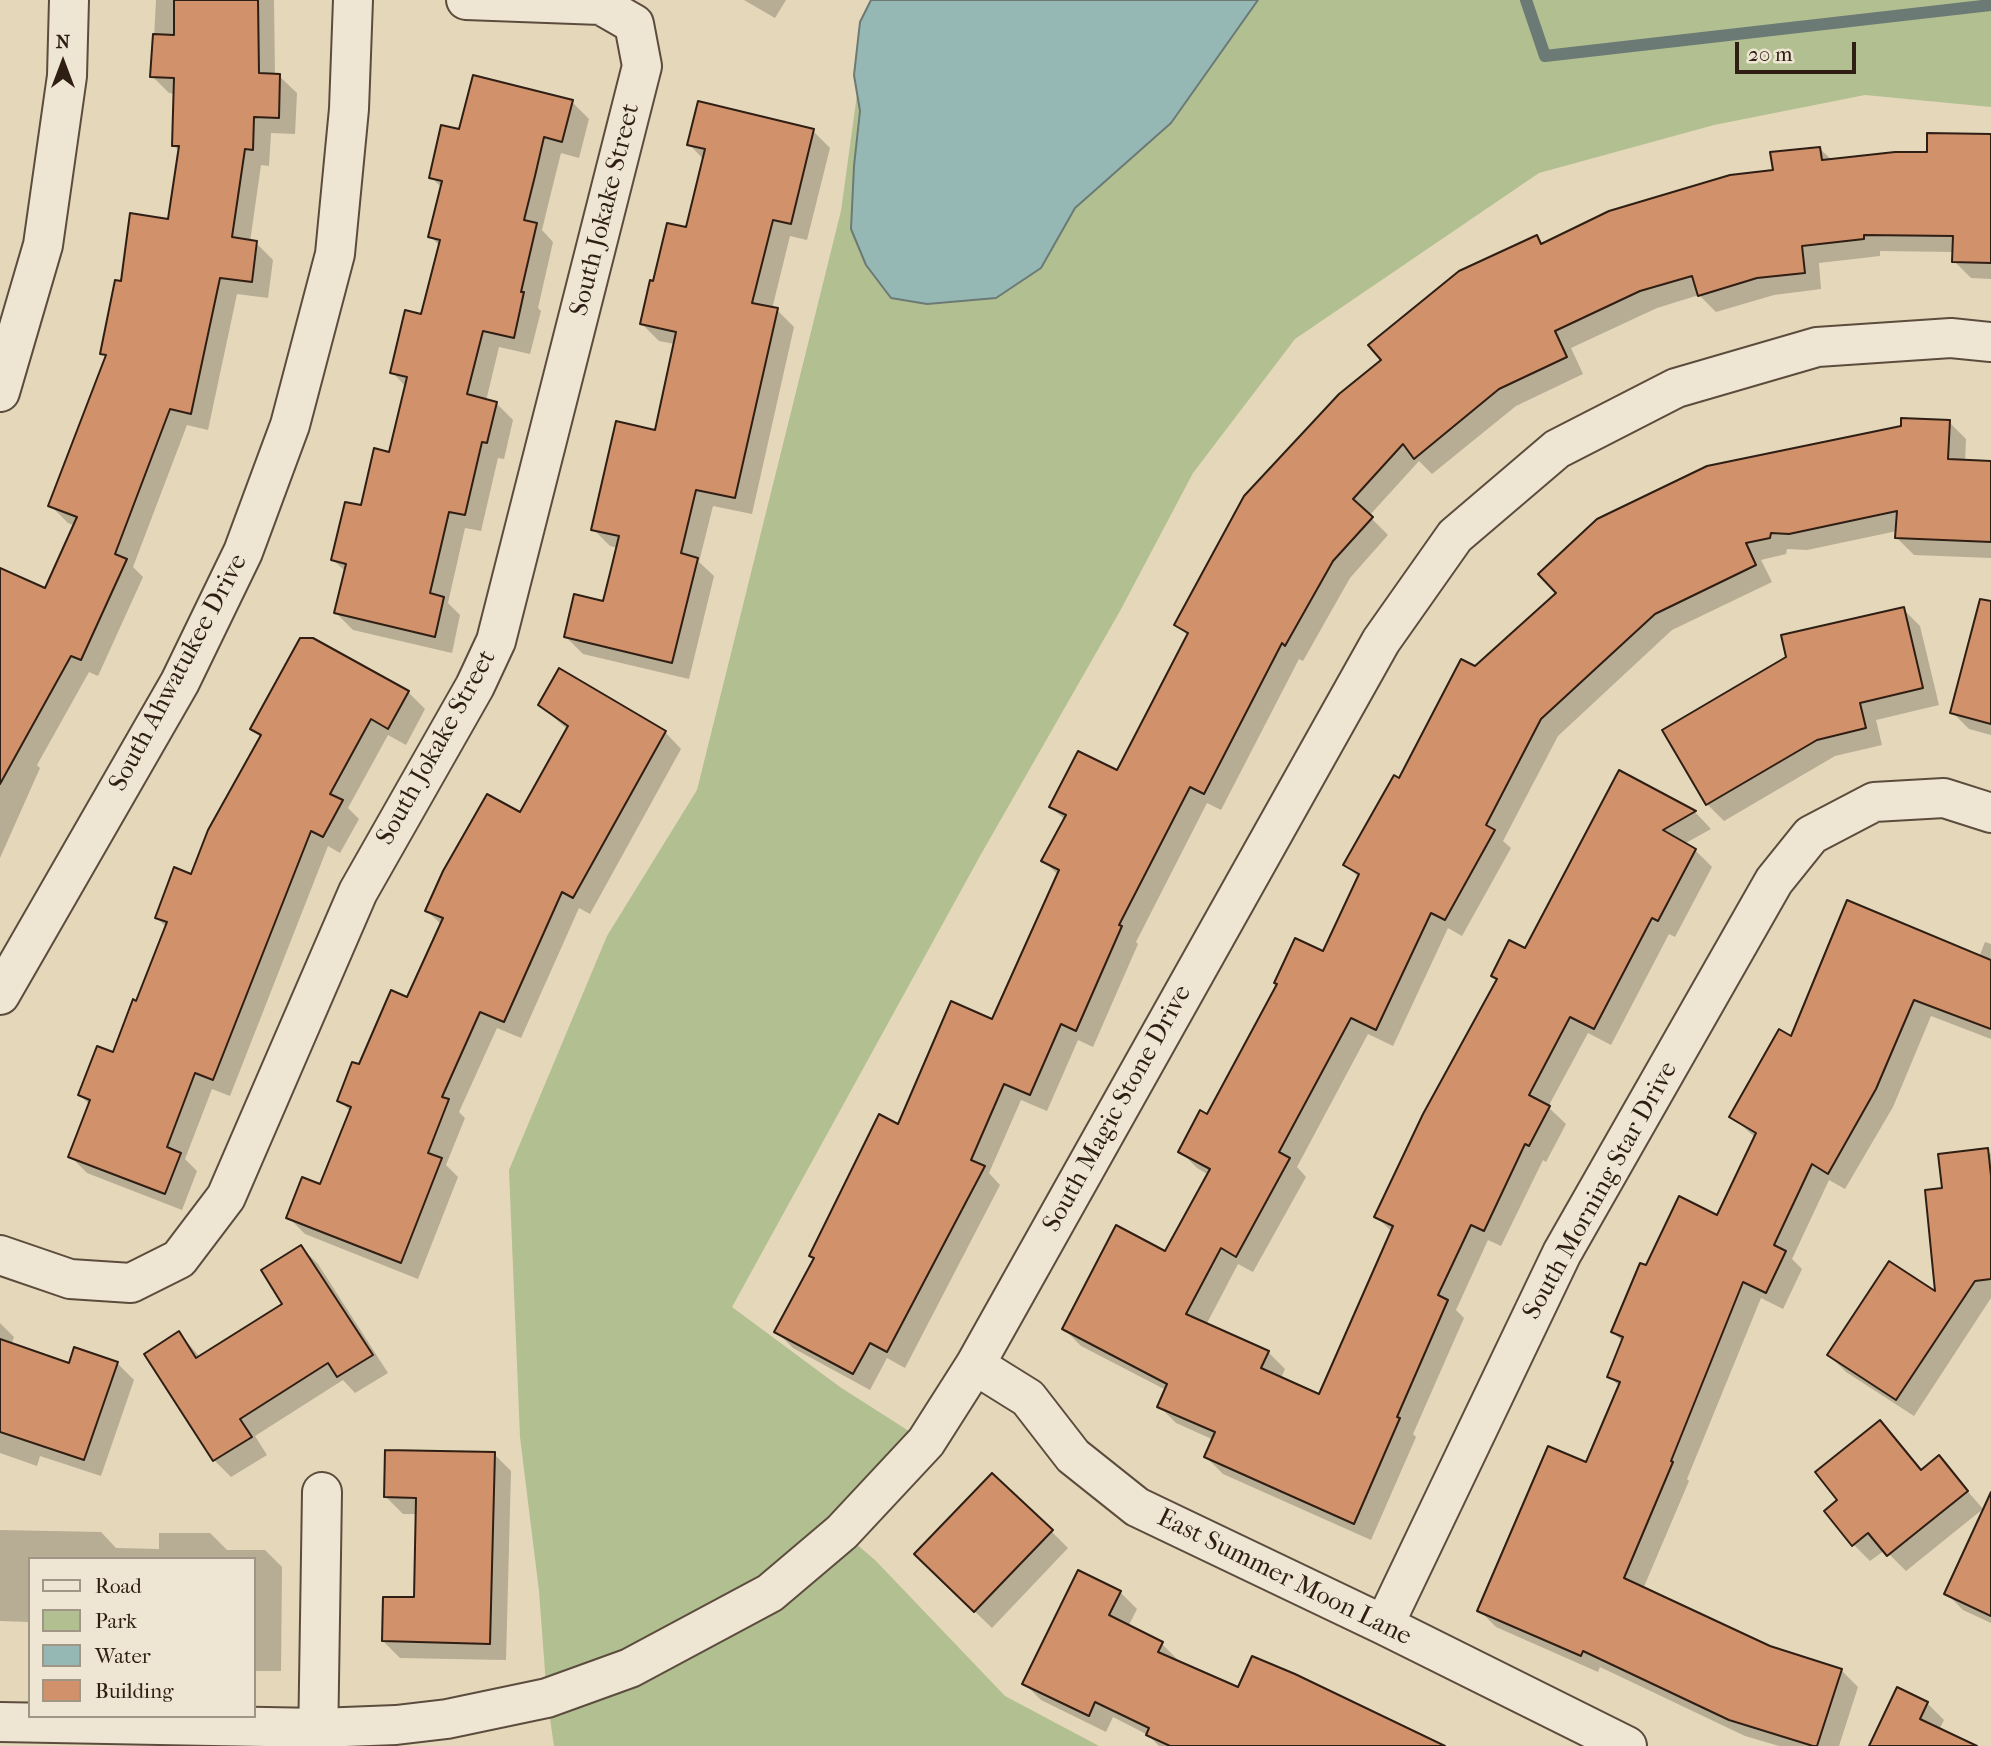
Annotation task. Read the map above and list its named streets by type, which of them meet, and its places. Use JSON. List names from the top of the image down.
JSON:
{
  "streets": {
    "street": [
      "South Jokake Street",
      "South Ahwatukee Drive",
      "South Magic Stone Drive",
      "South Morning Star Drive",
      "East Summer Moon Lane"
    ]
  },
  "crossings": [
    ["South Magic Stone Drive", "East Summer Moon Lane"],
    ["South Morning Star Drive", "East Summer Moon Lane"]
  ],
  "legend": [
    "Road",
    "Park",
    "Water",
    "Building"
  ],
  "scale_bar": "20 m",
  "north": "top"
}
